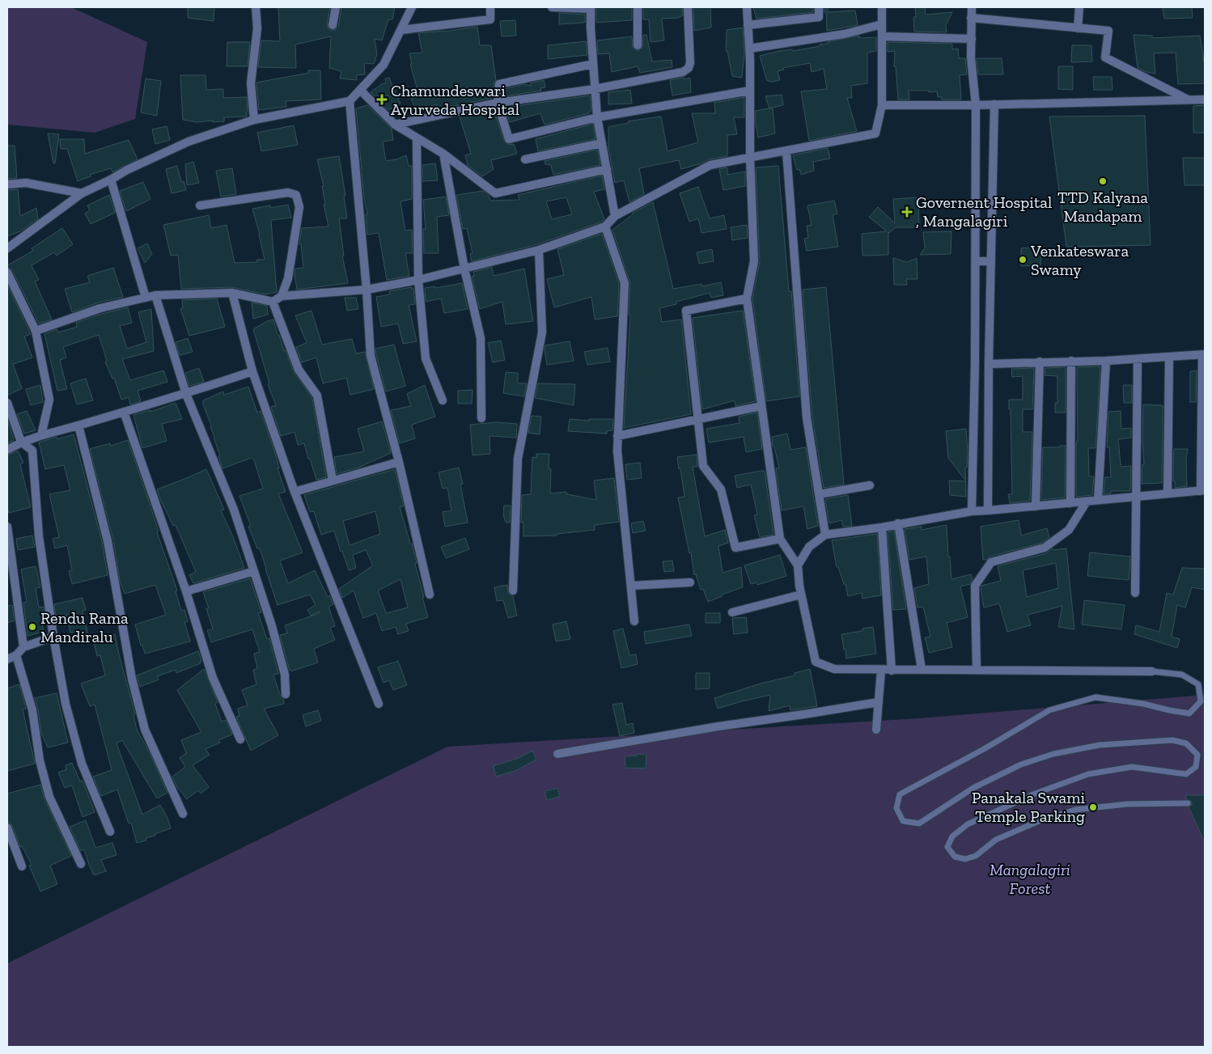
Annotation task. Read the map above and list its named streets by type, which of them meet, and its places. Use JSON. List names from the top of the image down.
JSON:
{
  "parks": ["Mangalagiri Forest"],
  "places": {
    "health": ["Chamundeswari Ayurveda Hospital", "Governent Hospital , Mangalagiri"],
    "other": [
      "TTD Kalyana Mandapam",
      "Venkateswara Swamy",
      "Rendu Rama Mandiralu",
      "Panakala Swami Temple Parking"
    ]
  }
}
